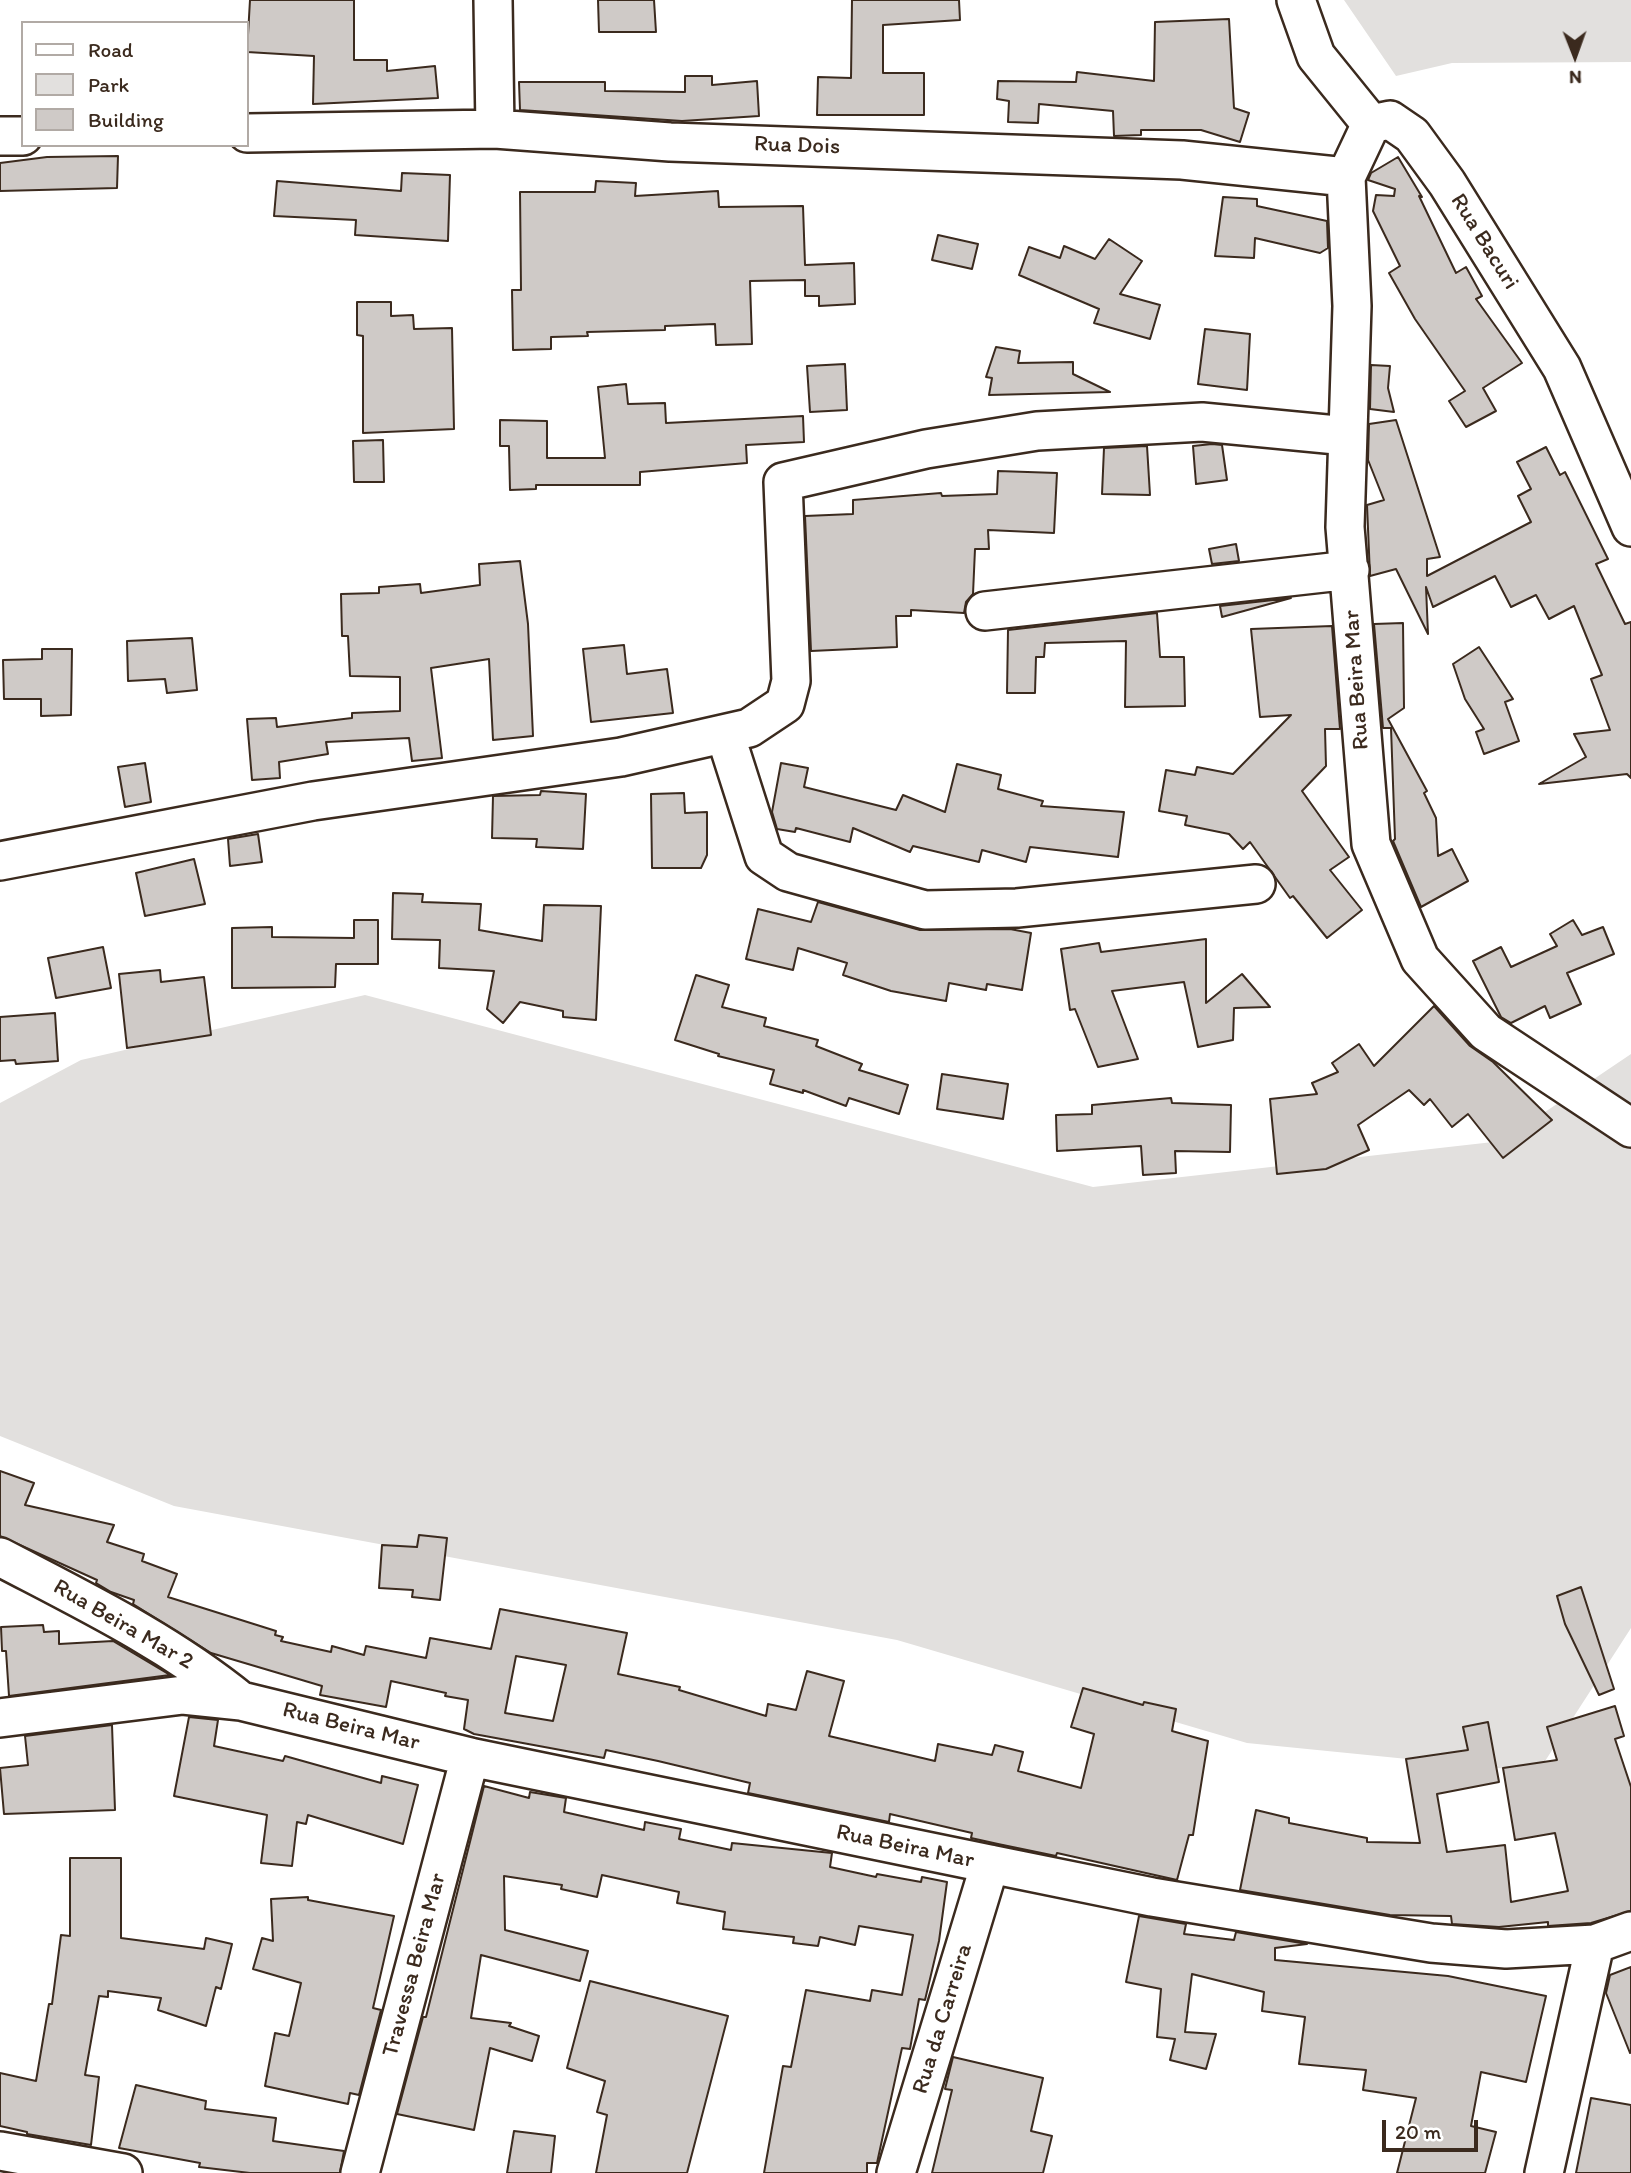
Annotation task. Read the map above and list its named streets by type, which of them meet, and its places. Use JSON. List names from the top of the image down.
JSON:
{
  "streets": {
    "street": [
      "Rua Dois",
      "Rua Bacuri",
      "Rua Beira Mar",
      "Rua Beira Mar 2",
      "Travessa Beira Mar",
      "Rua da Carreira"
    ]
  },
  "crossings": [
    ["Rua Dois", "Rua Beira Mar"],
    ["Rua Bacuri", "Rua Beira Mar"],
    ["Rua Beira Mar", "Rua Beira Mar 2"],
    ["Rua Beira Mar", "Travessa Beira Mar"],
    ["Rua Beira Mar", "Rua da Carreira"]
  ],
  "legend": ["Road", "Park", "Building"],
  "scale_bar": "20 m",
  "north": "bottom"
}
